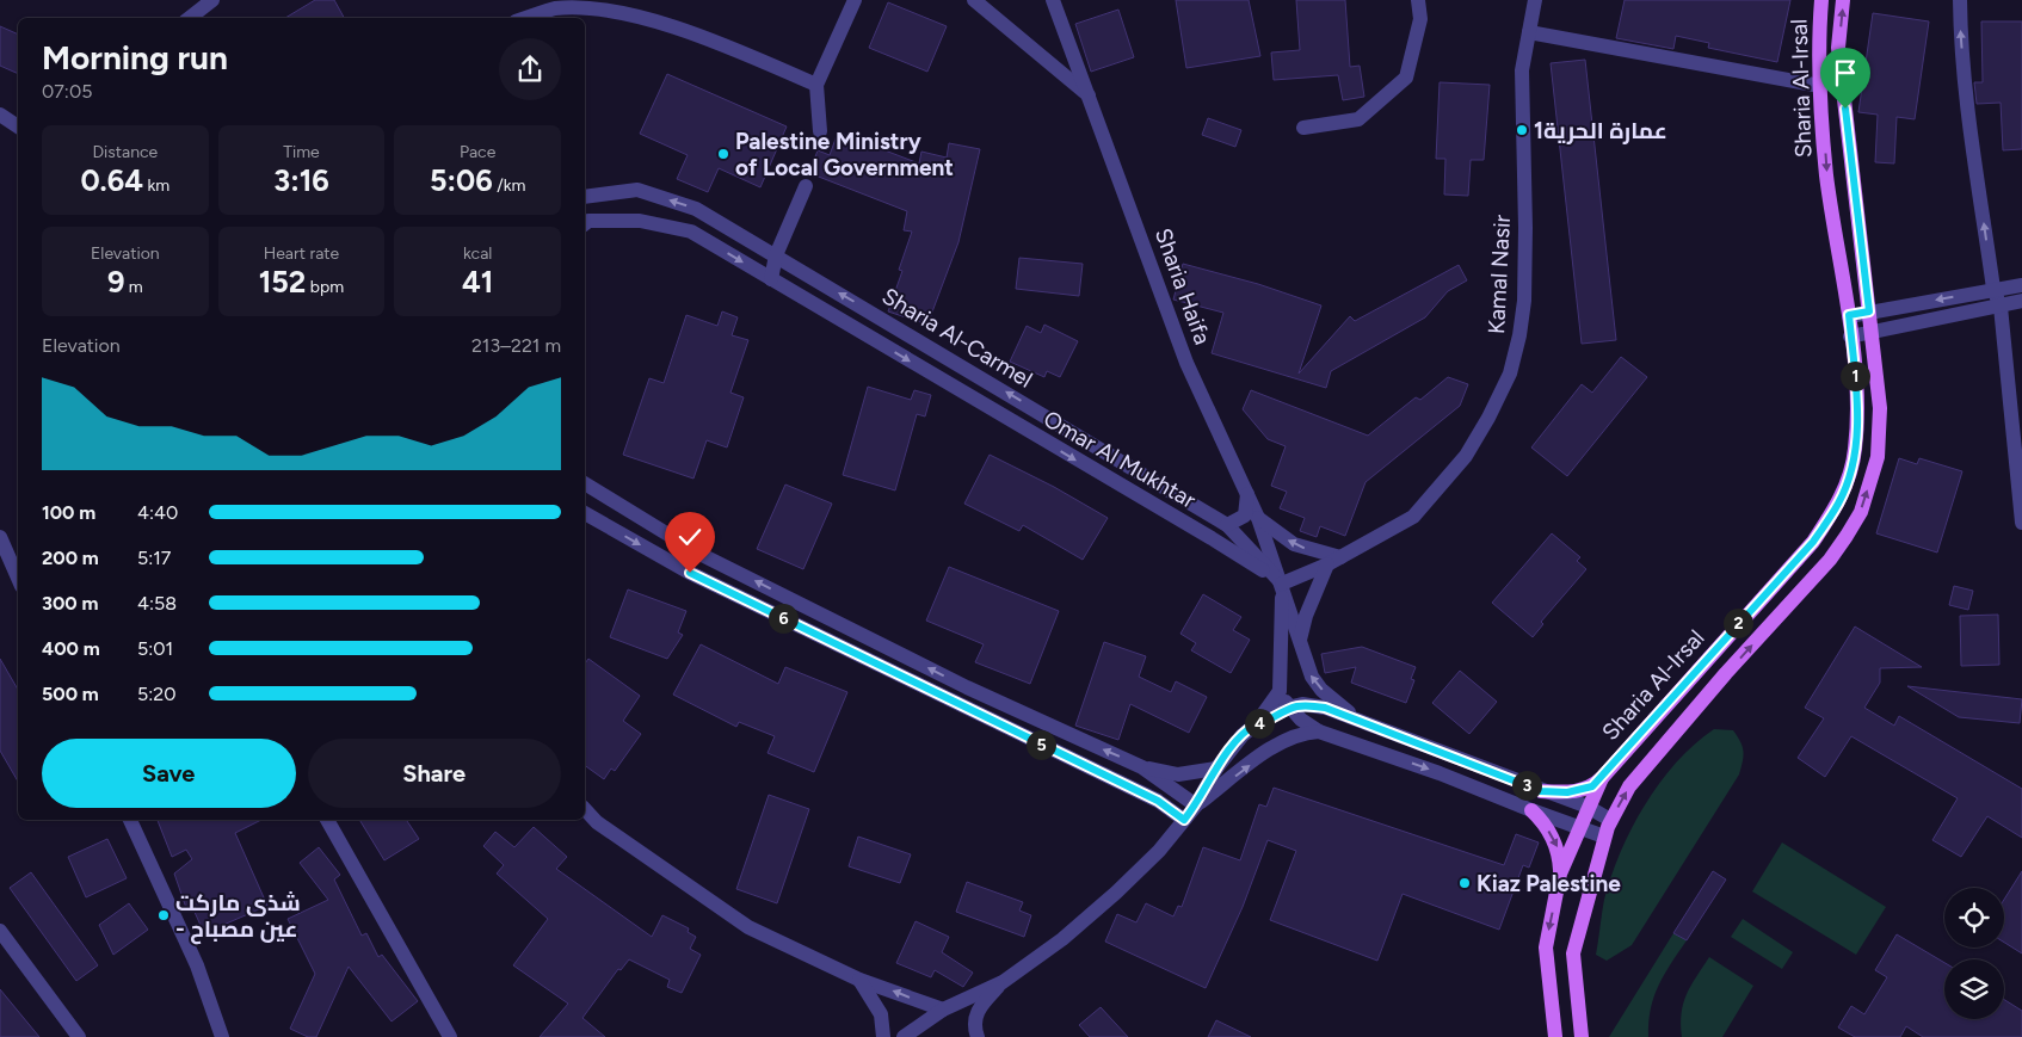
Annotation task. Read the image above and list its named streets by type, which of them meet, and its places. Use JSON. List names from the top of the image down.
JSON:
{
  "streets": {
    "main road": ["Sharia Al-Irsal"],
    "street": [
      "Kamal Nasir",
      "Sharia Haifa",
      "Sharia Al-Carmel",
      "Omar Al Mukhtar"
    ]
  },
  "crossings": [
    ["Kamal Nasir", "Sharia Haifa"],
    ["Kamal Nasir", "Sharia Al-Carmel"],
    ["Kamal Nasir", "Omar Al Mukhtar"],
    ["Sharia Haifa", "Sharia Al-Carmel"],
    ["Sharia Haifa", "Omar Al Mukhtar"],
    ["Sharia Al-Carmel", "Omar Al Mukhtar"]
  ],
  "one_way": ["Sharia Al-Carmel", "Omar Al Mukhtar"],
  "places": [
    "عمارة الحرية1",
    "Palestine Ministry of Local Government",
    "Kiaz Palestine",
    "شذى ماركت - عين مصباح"
  ],
  "page": {
    "heading": ["Morning run", "07:05"],
    "stats": [
      ["Distance", "0.64 km"],
      ["Time", "3:16"],
      ["Pace", "5:06 /km"],
      ["Elevation", "9 m"],
      ["Heart rate", "152 bpm"],
      ["kcal", "41"]
    ],
    "chart": ["Elevation", "213–221 m"],
    "pins": [
      "1",
      "6",
      "2",
      "4",
      "5",
      "3"
    ],
    "list": [
      {
        "name": "100 m",
        "note": "4:40"
      },
      {
        "name": "200 m",
        "note": "5:17"
      },
      {
        "name": "300 m",
        "note": "4:58"
      },
      {
        "name": "400 m",
        "note": "5:01"
      },
      {
        "name": "500 m",
        "note": "5:20"
      }
    ],
    "buttons": ["Save", "Share"]
  }
}
